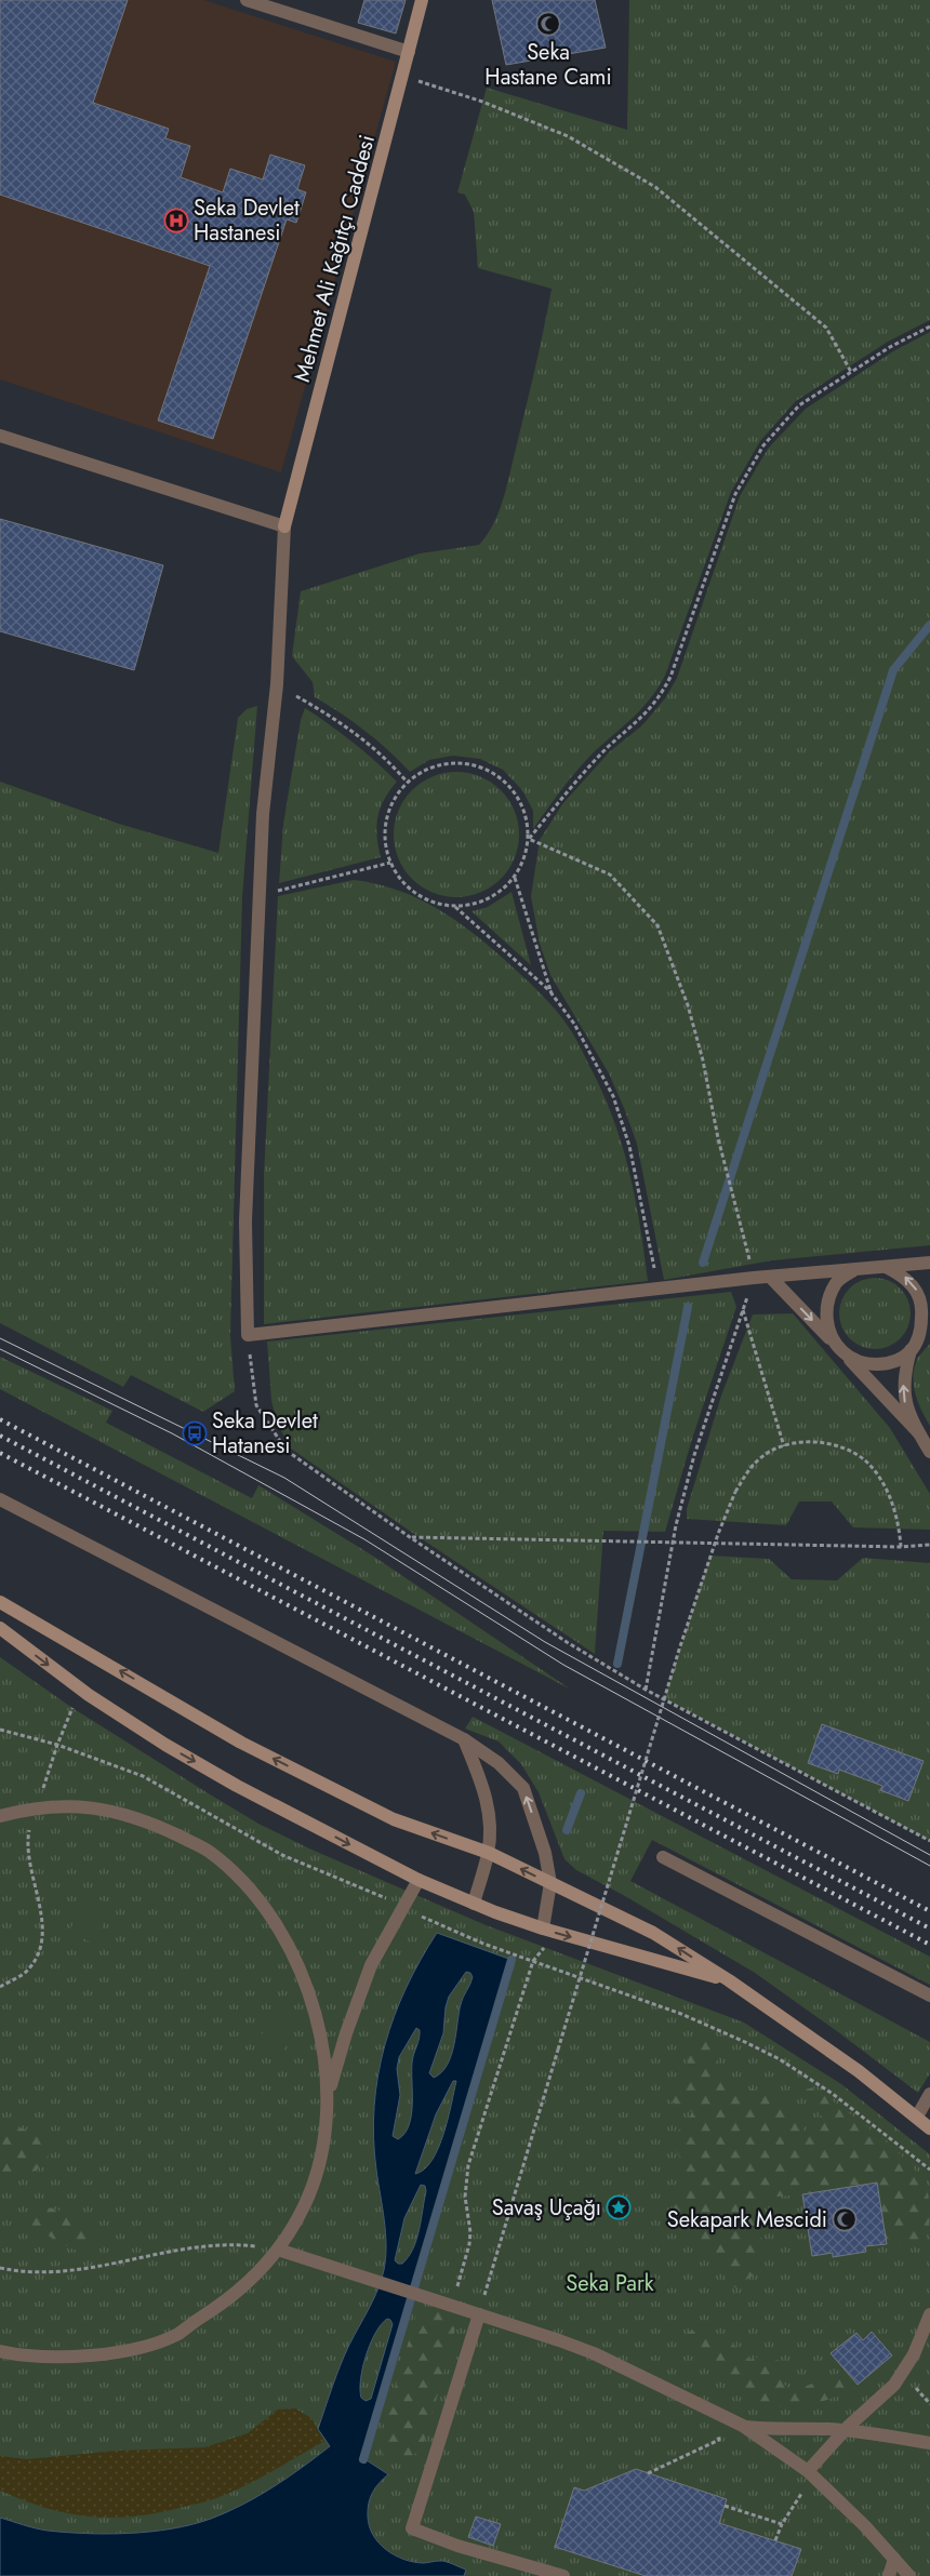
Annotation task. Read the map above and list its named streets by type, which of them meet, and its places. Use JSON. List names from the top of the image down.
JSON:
{
  "streets": {
    "main road": ["Mehmet Ali Kağıtçı Caddesi"]
  },
  "parks": ["Seka Park"],
  "places": {
    "mosque": ["Seka Hastane Cami", "Sekapark Mescidi"],
    "hospital": ["Seka Devlet Hastanesi"],
    "bus stop": ["Seka Devlet Hatanesi"],
    "place": ["Savaş Uçağı"]
  }
}
